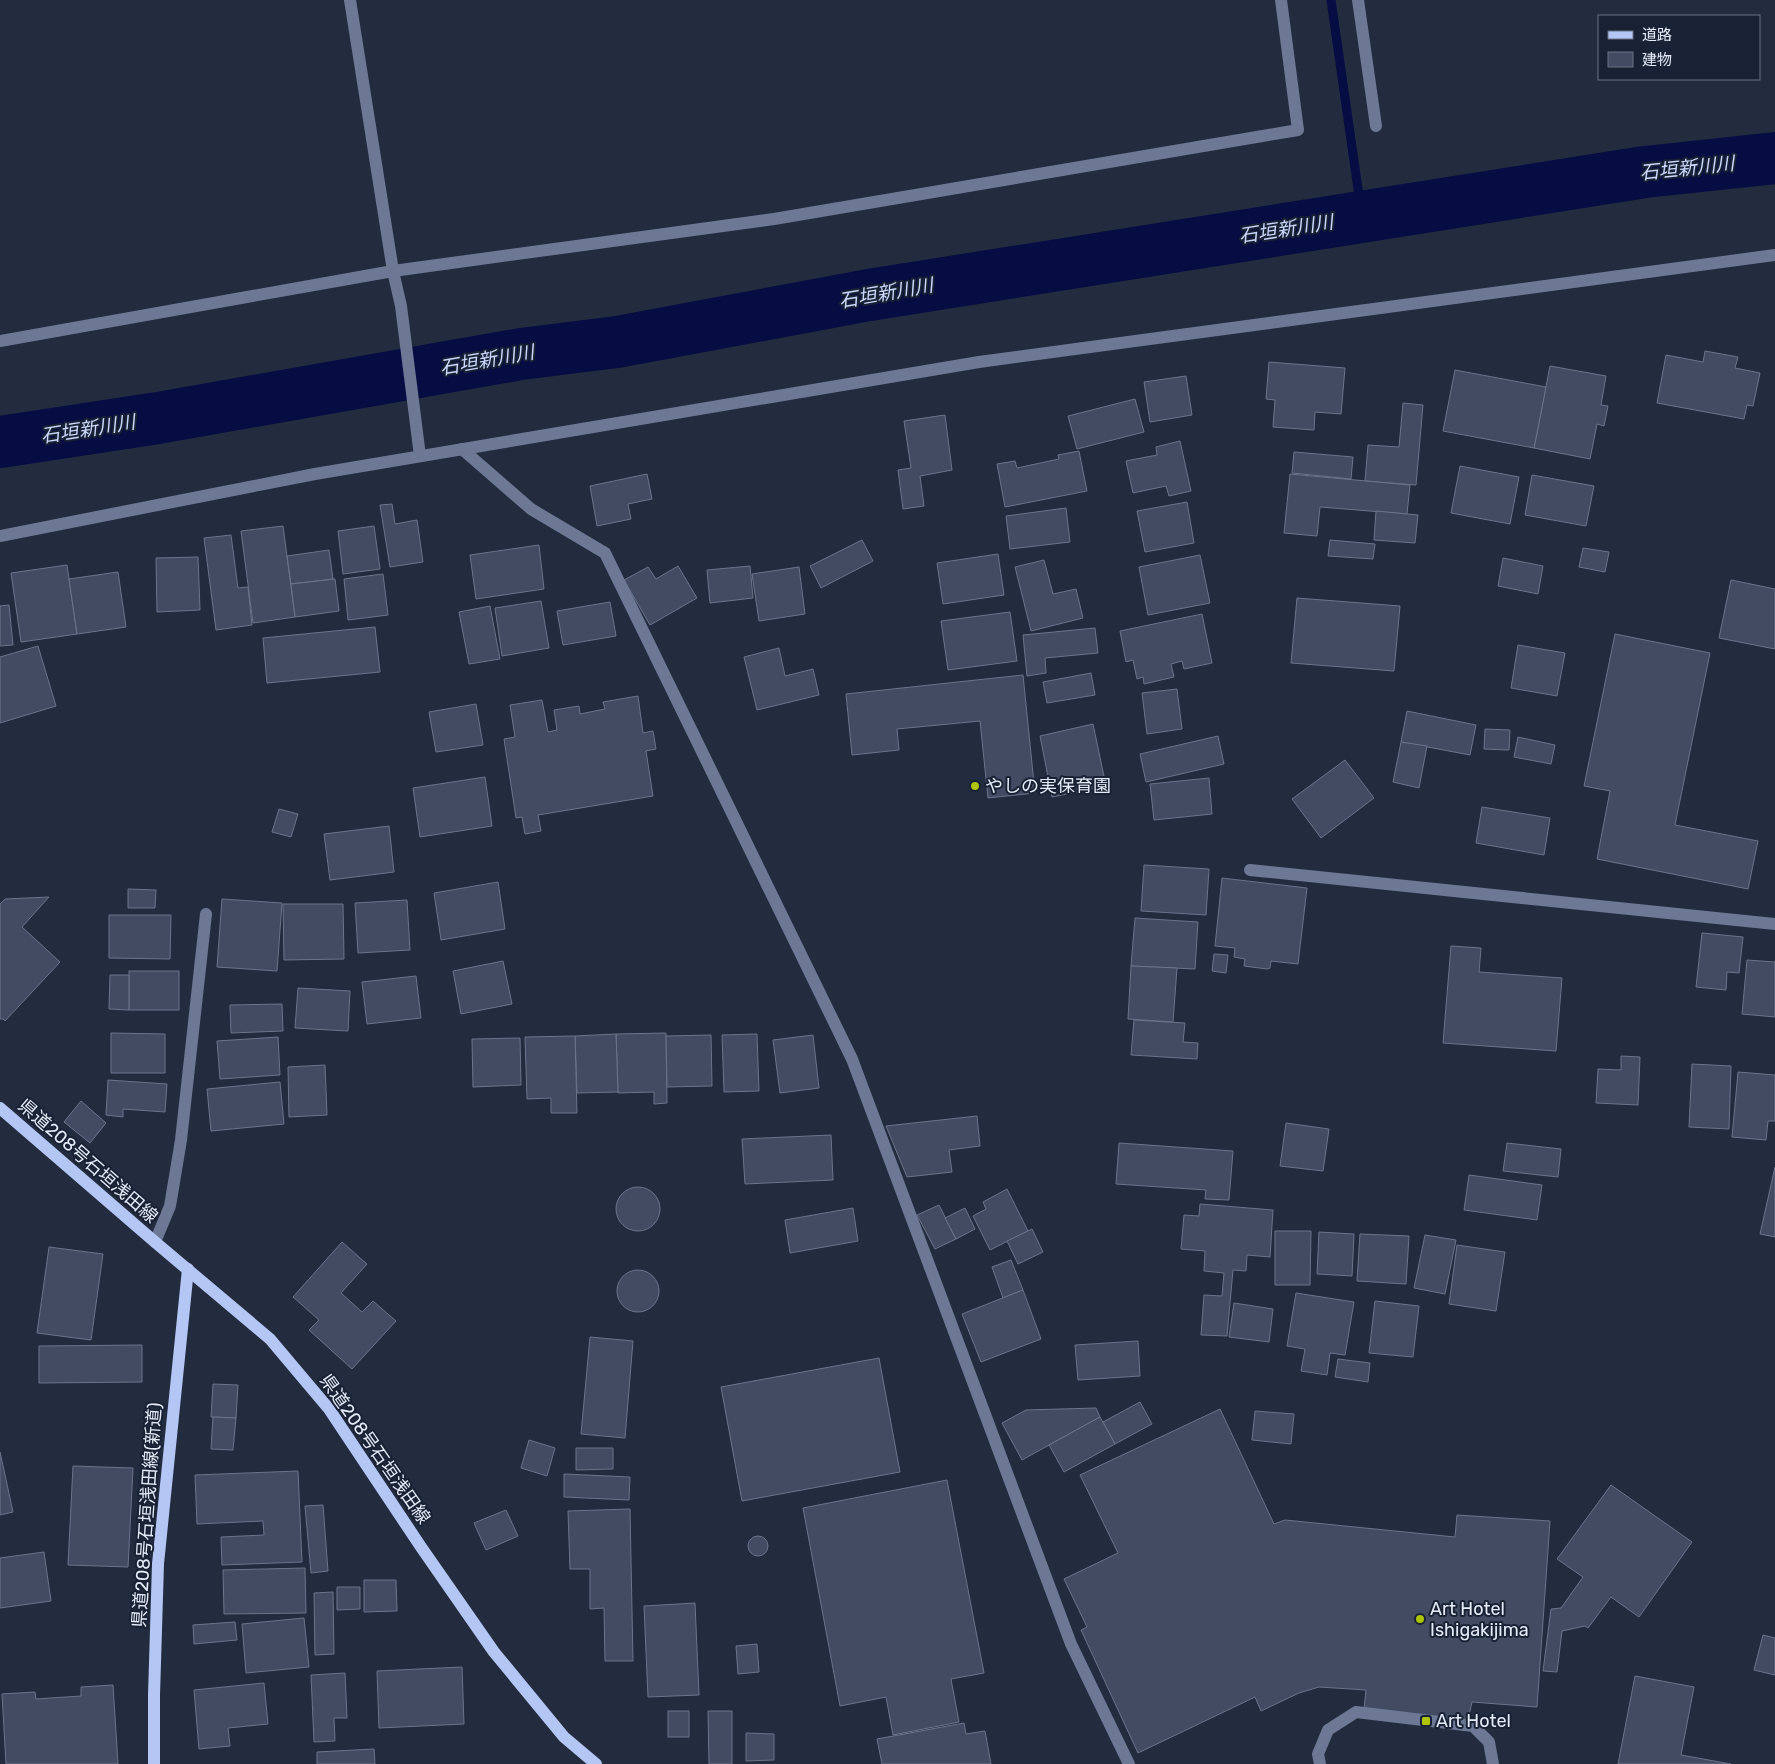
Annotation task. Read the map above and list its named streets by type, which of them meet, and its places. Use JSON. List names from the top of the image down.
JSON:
{
  "streets": {
    "main road": ["県道208号石垣浅田線", "県道208号石垣浅田線(新道)"]
  },
  "crossings": [
    ["県道208号石垣浅田線", "県道208号石垣浅田線(新道)"]
  ],
  "water": ["石垣新川川"],
  "places": {
    "other": ["やしの実保育園", "Art Hotel Ishigakijima"],
    "transit": ["Art Hotel"]
  },
  "legend": ["道路", "建物"]
}
